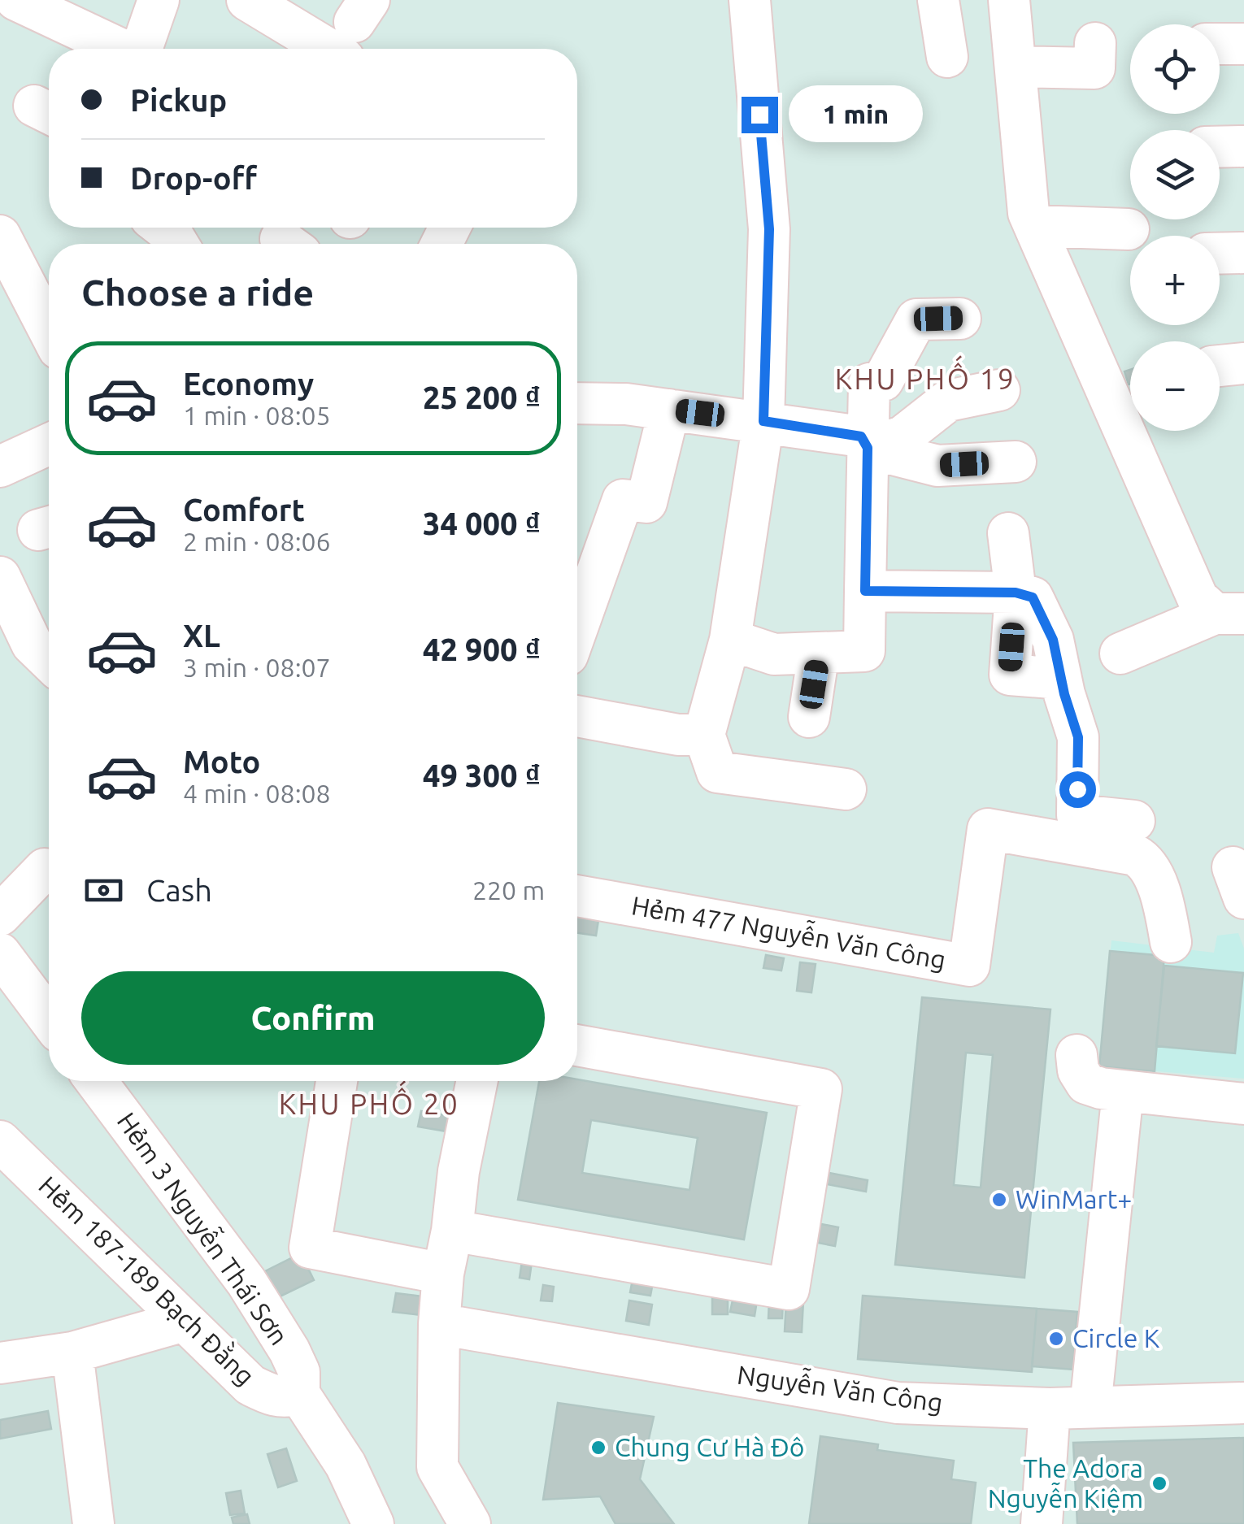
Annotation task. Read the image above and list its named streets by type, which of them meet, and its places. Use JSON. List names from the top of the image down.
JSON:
{
  "streets": {
    "street": [
      "Hẻm 477 Nguyễn Văn Công",
      "Hẻm 3 Nguyễn Thái Sơn",
      "Hẻm 187-189 Bạch Đằng",
      "Nguyễn Văn Công"
    ]
  },
  "crossings": [
    ["Hẻm 3 Nguyễn Thái Sơn", "Hẻm 187-189 Bạch Đằng"]
  ],
  "districts": ["KHU PHỐ 19", "KHU PHỐ 20"],
  "places": [
    "WinMart+",
    "Circle K",
    "Chung Cư Hà Đô",
    "The Adora Nguyễn Kiệm"
  ],
  "page": {
    "map_buttons": ["+", "−"],
    "banner": ["Pickup", "Drop-off"],
    "bubble": "1 min",
    "heading": "Choose a ride",
    "list": [
      {
        "name": "Economy",
        "note": "1 min · 08:05",
        "value": "25 200 ₫"
      },
      {
        "name": "Comfort",
        "note": "2 min · 08:06",
        "value": "34 000 ₫"
      },
      {
        "name": "XL",
        "note": "3 min · 08:07",
        "value": "42 900 ₫"
      },
      {
        "name": "Moto",
        "note": "4 min · 08:08",
        "value": "49 300 ₫"
      }
    ],
    "pay": ["Cash", "220 m"],
    "buttons": "Confirm"
  }
}
